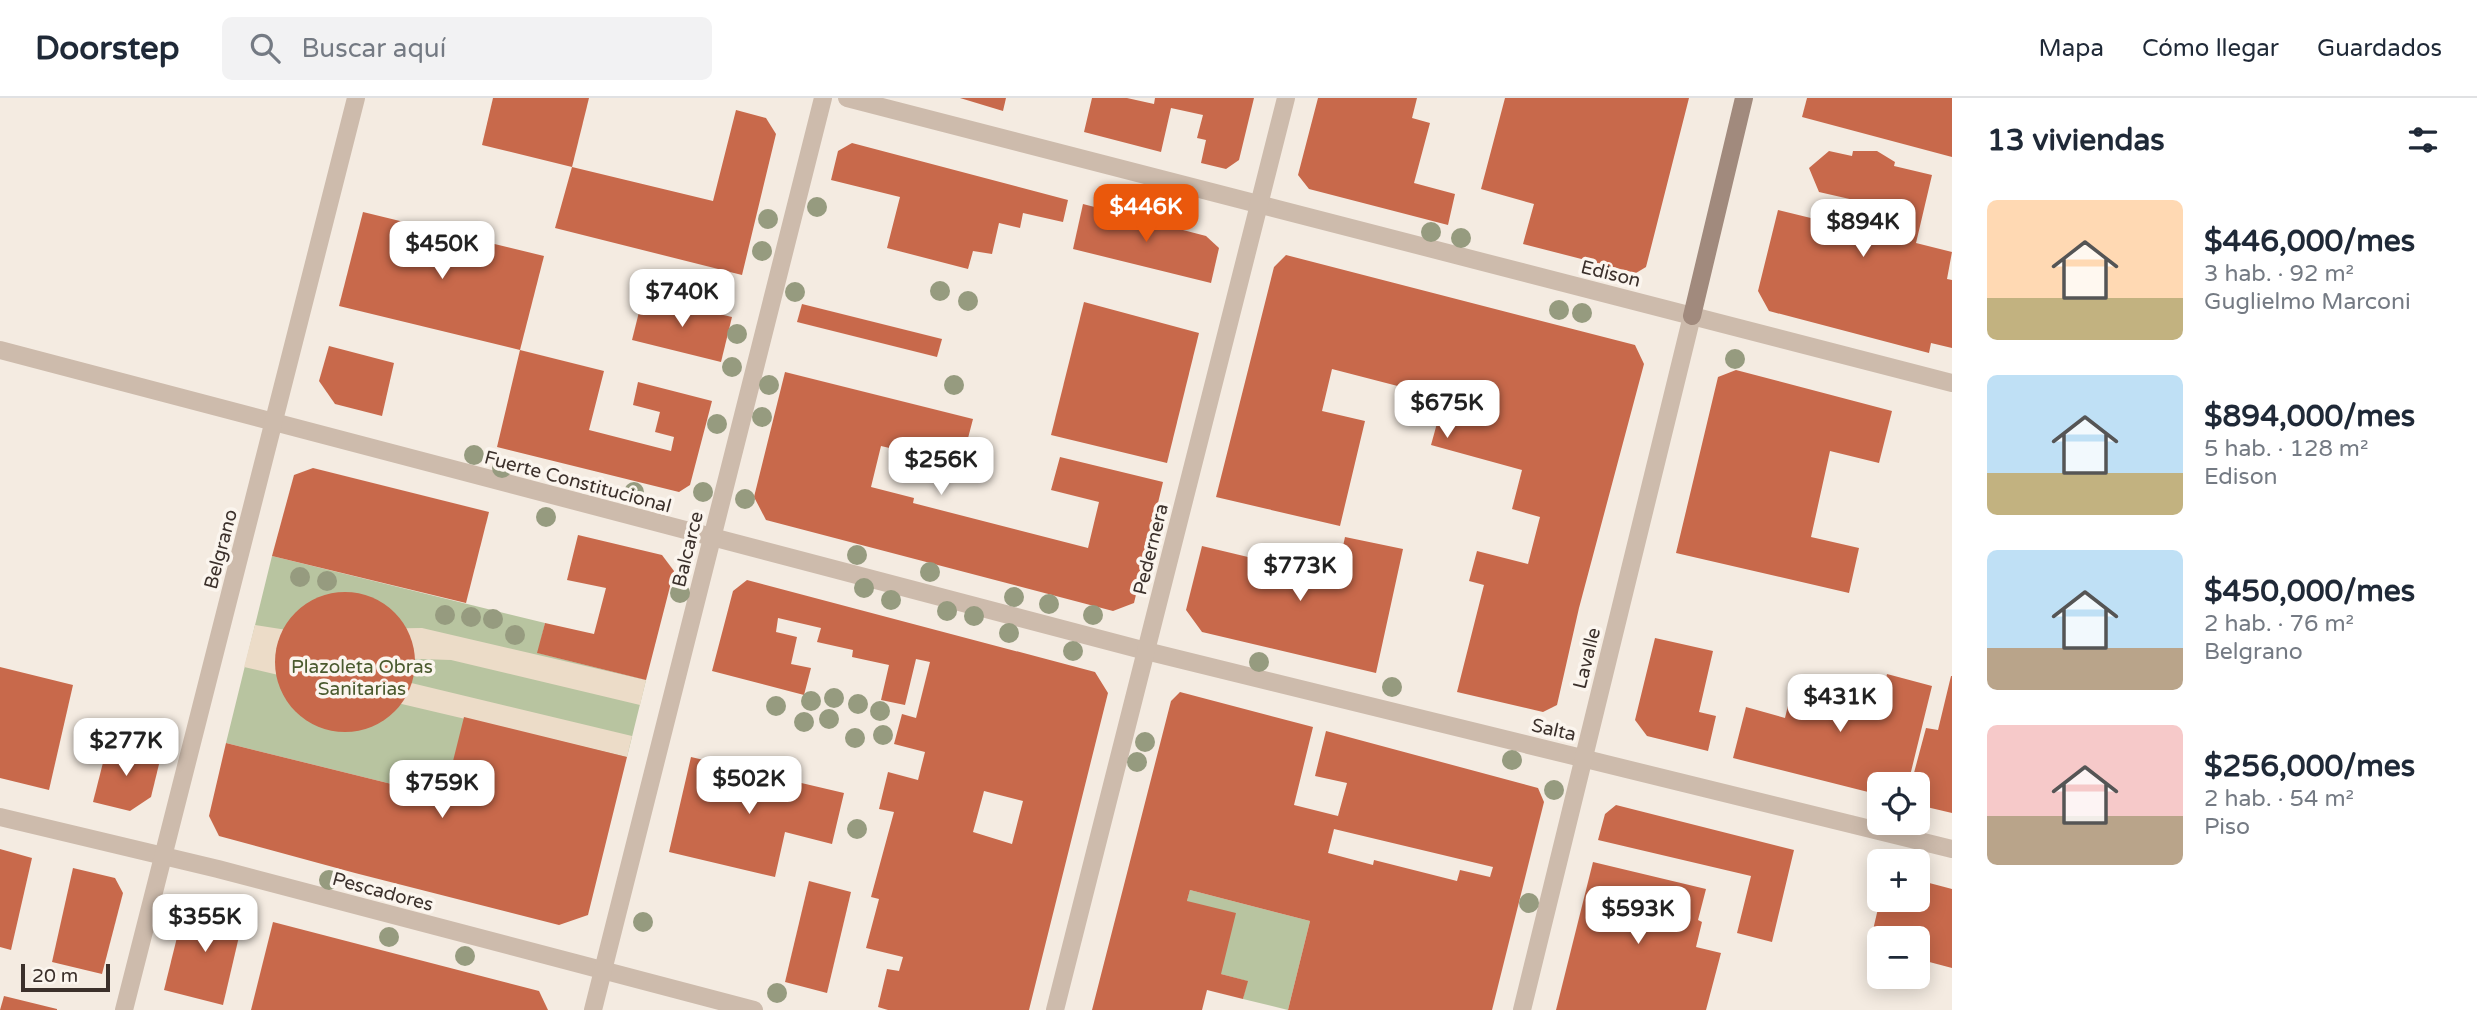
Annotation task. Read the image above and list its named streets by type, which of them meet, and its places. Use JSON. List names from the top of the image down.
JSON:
{
  "streets": {
    "street": [
      "Edison",
      "Fuerte Constitucional",
      "Belgrano",
      "Balcarce",
      "Pedernera",
      "Lavalle",
      "Salta",
      "Pescadores"
    ]
  },
  "crossings": [
    ["Edison", "Pedernera"],
    ["Edison", "Lavalle"],
    ["Fuerte Constitucional", "Belgrano"],
    ["Fuerte Constitucional", "Balcarce"],
    ["Fuerte Constitucional", "Pedernera"],
    ["Fuerte Constitucional", "Salta"],
    ["Belgrano", "Pescadores"],
    ["Balcarce", "Pescadores"],
    ["Pedernera", "Salta"],
    ["Lavalle", "Salta"]
  ],
  "parks": ["Plazoleta Obras Sanitarias"],
  "scale_bar": "20 m",
  "page": {
    "header": "Doorstep",
    "search": "Buscar aquí",
    "nav": ["Mapa", "Cómo llegar", "Guardados"],
    "heading": "13 viviendas",
    "list": [
      {
        "name": "$446,000/mes",
        "note": "3 hab. · 92 m² · Guglielmo Marconi"
      },
      {
        "name": "$894,000/mes",
        "note": "5 hab. · 128 m² · Edison"
      },
      {
        "name": "$450,000/mes",
        "note": "2 hab. · 76 m² · Belgrano"
      },
      {
        "name": "$256,000/mes",
        "note": "2 hab. · 54 m² · Piso"
      }
    ],
    "price": [
      "$446K",
      "$894K",
      "$450K",
      "$740K",
      "$675K",
      "$256K",
      "$773K",
      "$431K",
      "$277K",
      "$502K",
      "$759K",
      "$593K",
      "$355K"
    ],
    "map_buttons": ["+", "−"],
    "scale": "20 m"
  }
}
